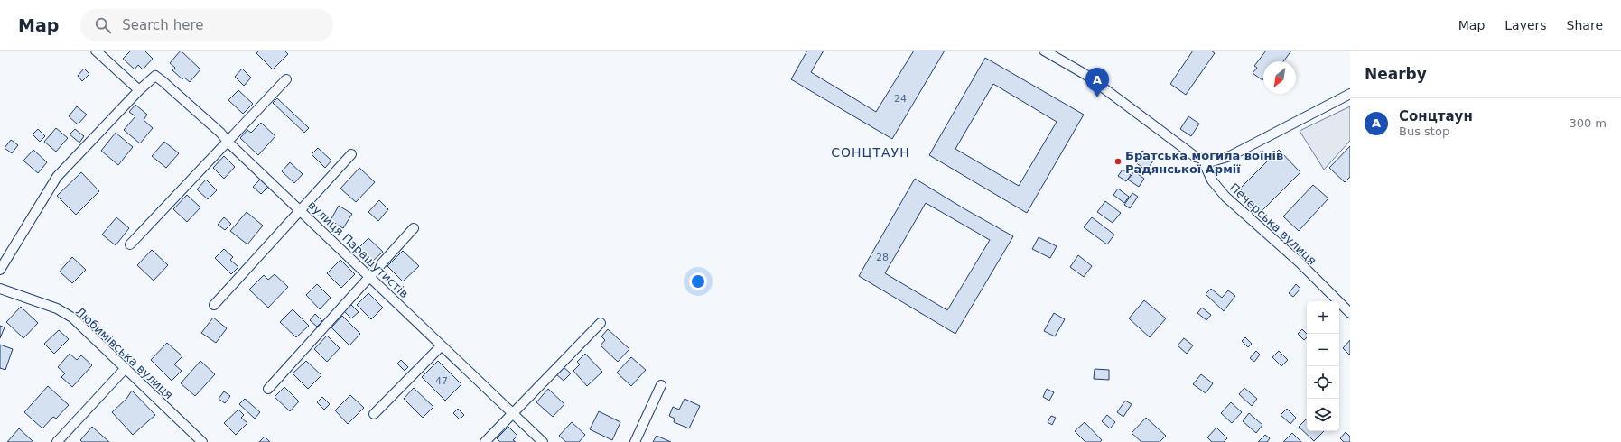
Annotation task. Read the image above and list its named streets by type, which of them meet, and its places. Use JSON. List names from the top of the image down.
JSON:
{
  "streets": {
    "street": ["Печерська вулиця", "вулиця Парашутистів", "Любимівська вулиця"]
  },
  "districts": ["СОНЦТАУН"],
  "places": ["Братська могила воїнів Радянської Армії"],
  "house_numbers": ["24", "28", "47"],
  "north": "bottom left",
  "page": {
    "header": "Map",
    "search": "Search here",
    "nav": ["Map", "Layers", "Share"],
    "heading": "Nearby",
    "pins": "A",
    "list": [
      {
        "mark": "A",
        "name": "Сонцтаун",
        "note": "Bus stop",
        "value": "300 m"
      }
    ],
    "map_buttons": ["+", "−"]
  }
}
